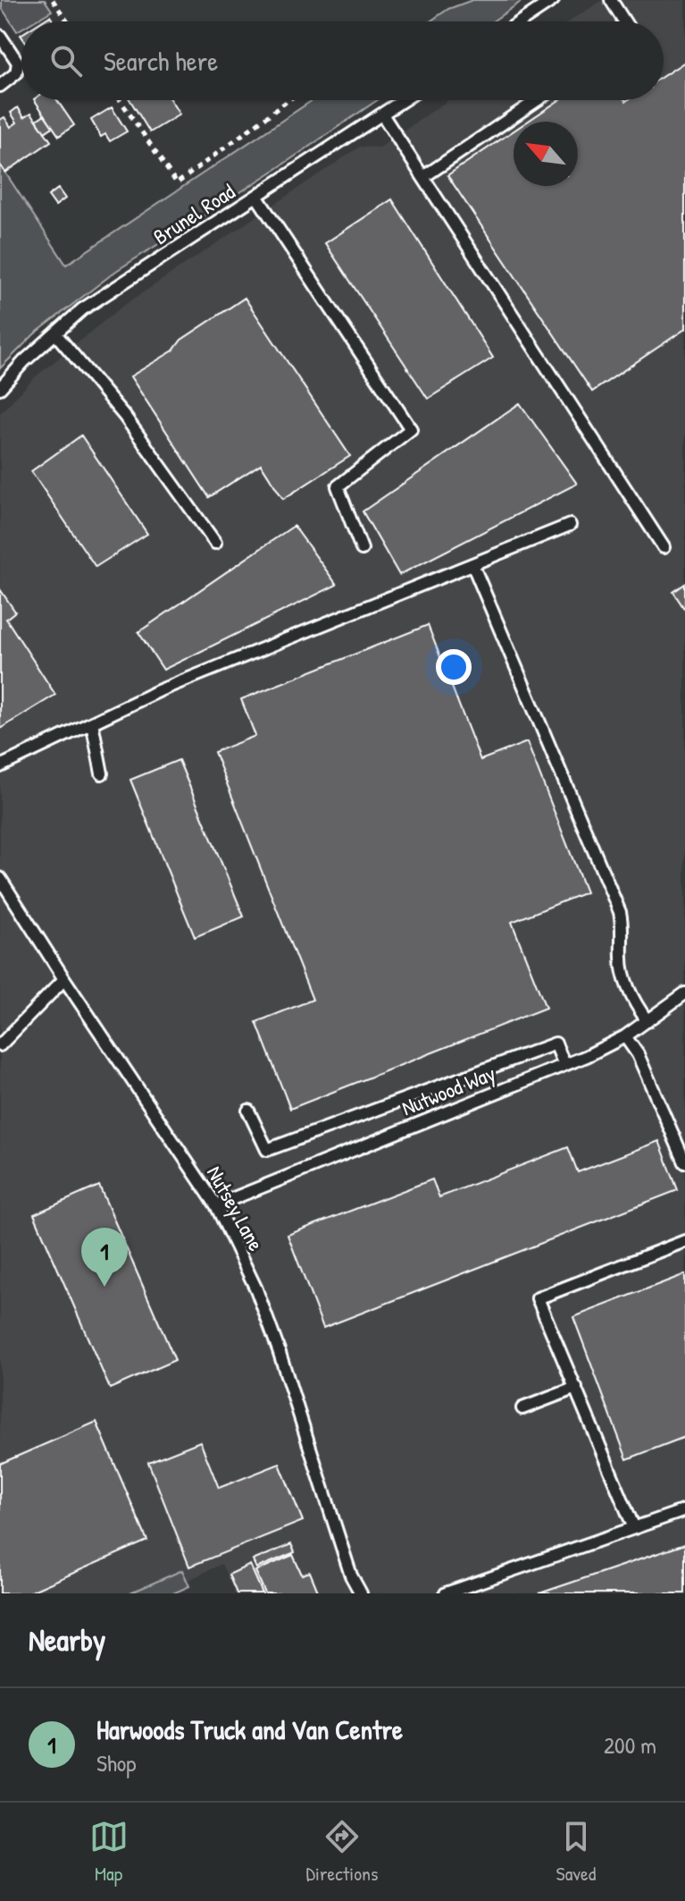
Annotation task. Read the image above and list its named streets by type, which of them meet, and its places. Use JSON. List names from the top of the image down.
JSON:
{
  "streets": {
    "lane": ["Brunel Road", "Nutwood Way", "Nutsey Lane"]
  },
  "crossings": [
    ["Nutwood Way", "Nutsey Lane"]
  ],
  "north": "top left",
  "page": {
    "search": "Search here",
    "pins": "1",
    "heading": "Nearby",
    "list": [
      {
        "mark": "1",
        "name": "Harwoods Truck and Van Centre",
        "note": "Shop",
        "value": "200 m"
      }
    ],
    "nav": ["Map", "Directions", "Saved"]
  }
}
